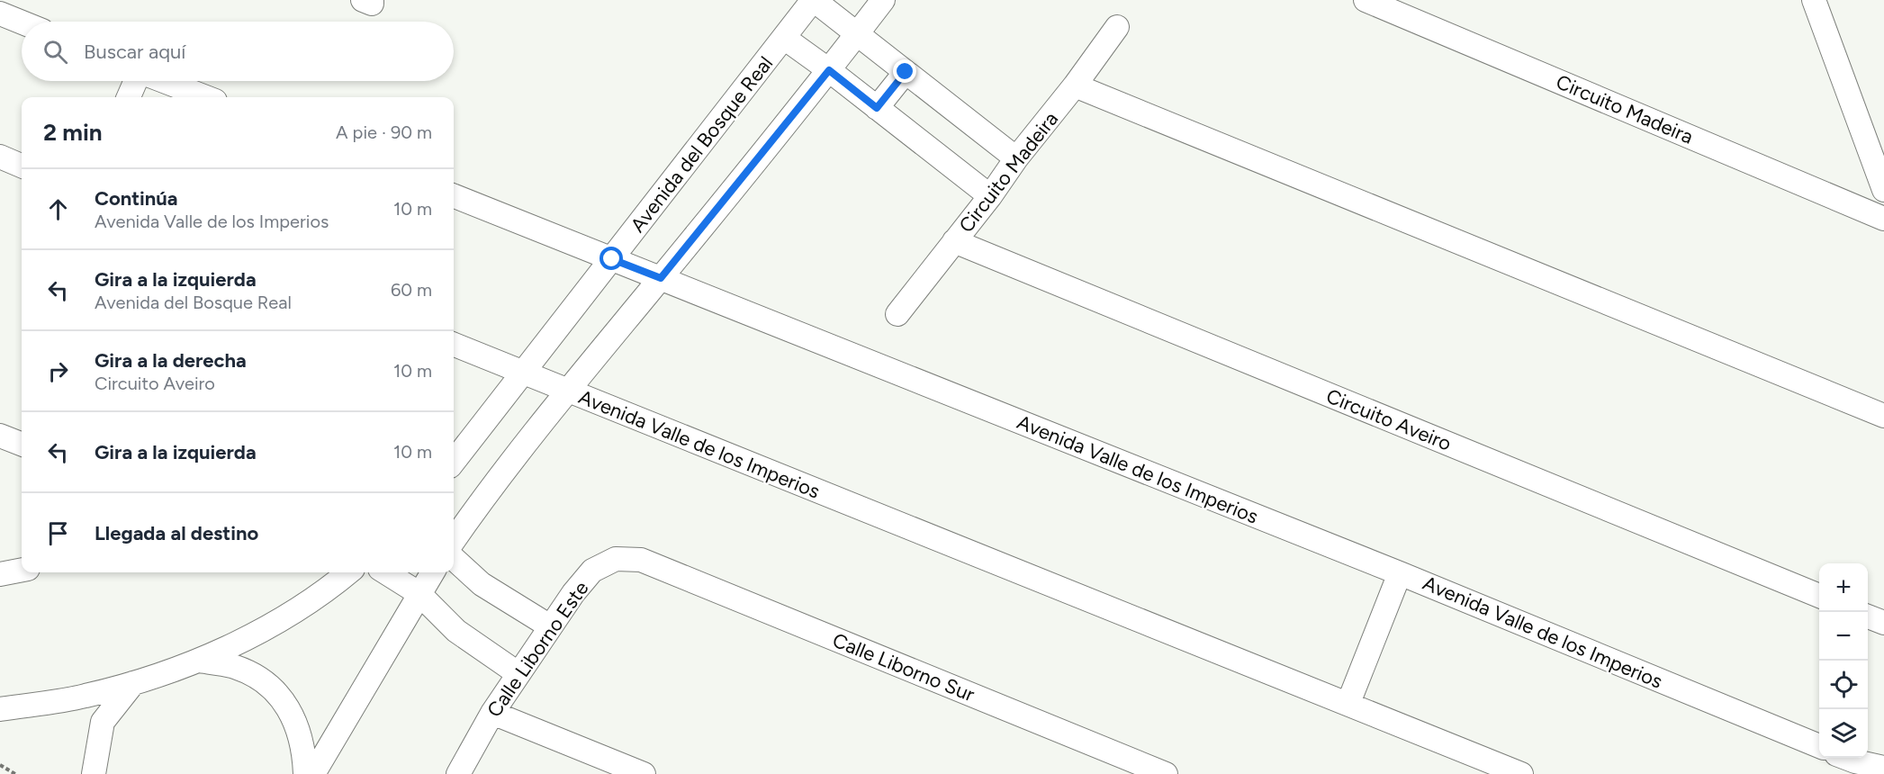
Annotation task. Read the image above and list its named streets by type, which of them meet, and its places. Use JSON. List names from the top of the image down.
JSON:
{
  "streets": {
    "street": [
      "Circuito Madeira",
      "Avenida del Bosque Real",
      "Circuito Aveiro",
      "Avenida Valle de los Imperios",
      "Calle Liborno Este",
      "Calle Liborno Sur"
    ]
  },
  "crossings": [
    ["Circuito Madeira", "Circuito Aveiro"],
    ["Avenida del Bosque Real", "Avenida Valle de los Imperios"],
    ["Calle Liborno Este", "Calle Liborno Sur"]
  ],
  "page": {
    "search": "Buscar aquí",
    "heading": ["2 min", "A pie · 90 m"],
    "list": [
      ["Continúa", "Avenida Valle de los Imperios", "10 m"],
      ["Gira a la izquierda", "Avenida del Bosque Real", "60 m"],
      ["Gira a la derecha", "Circuito Aveiro", "10 m"],
      ["Gira a la izquierda", "10 m"],
      "Llegada al destino"
    ],
    "map_buttons": ["+", "−"]
  }
}
